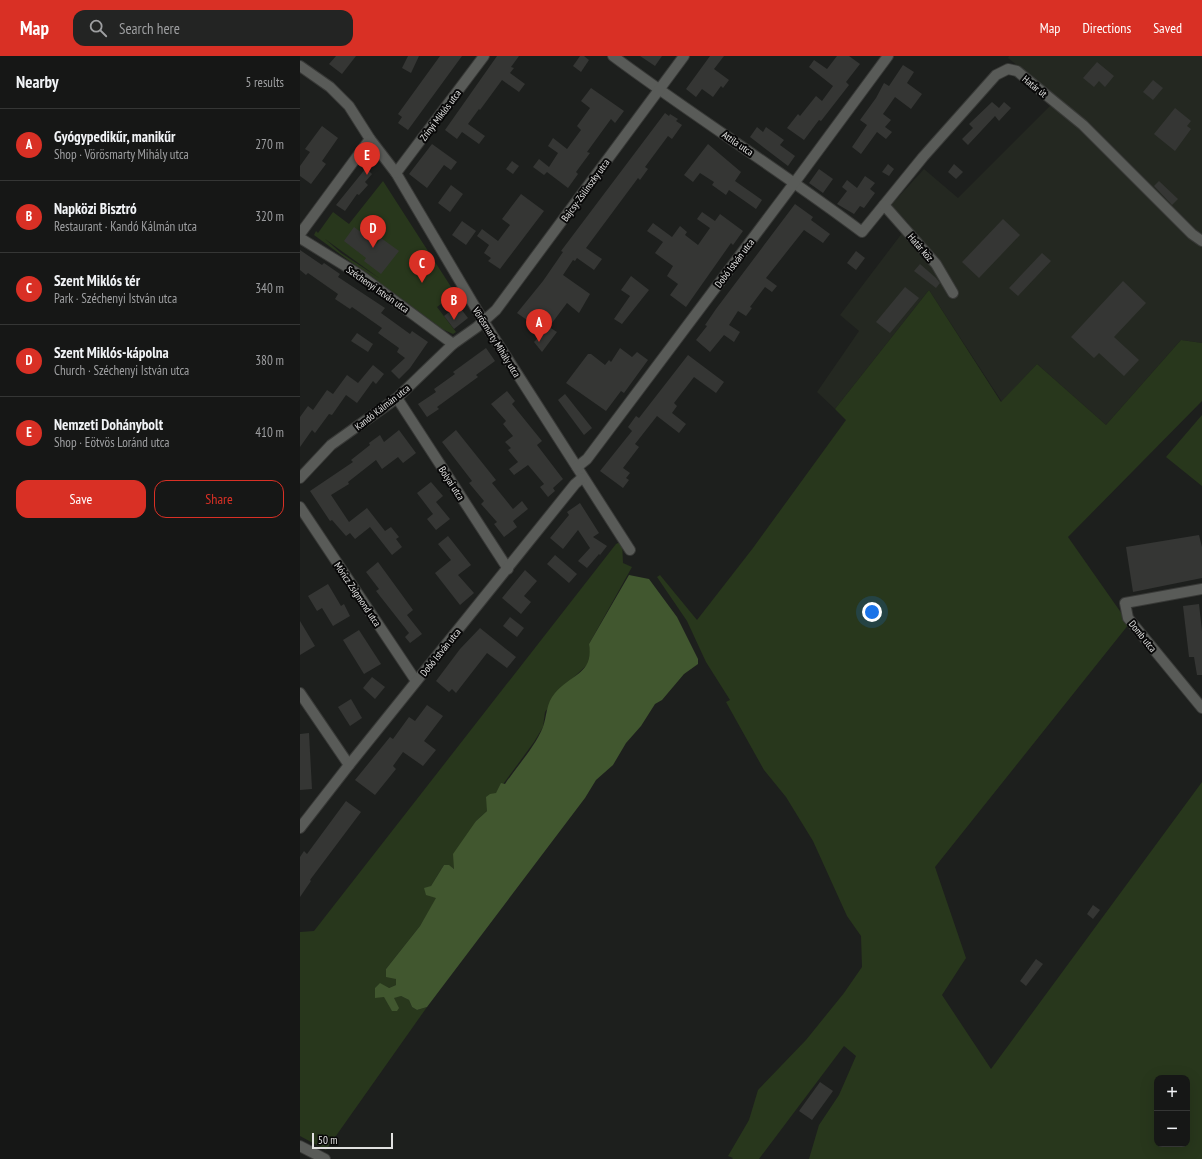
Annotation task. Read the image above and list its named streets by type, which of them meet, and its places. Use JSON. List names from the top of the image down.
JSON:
{
  "streets": {
    "street": [
      "Határ út",
      "Zrínyi Miklós utca",
      "Attila utca",
      "Bajcsy-Zsilinszky utca",
      "Határ köz",
      "Dobó István utca",
      "Széchenyi István utca",
      "Vörösmarty Mihály utca",
      "Kandó Kálmán utca",
      "Bolyai utca",
      "Móricz Zsigmond utca",
      "Domb utca"
    ]
  },
  "crossings": [
    ["Határ út", "Attila utca"],
    ["Határ út", "Határ köz"],
    ["Zrínyi Miklós utca", "Vörösmarty Mihály utca"],
    ["Attila utca", "Bajcsy-Zsilinszky utca"],
    ["Attila utca", "Dobó István utca"],
    ["Bajcsy-Zsilinszky utca", "Vörösmarty Mihály utca"],
    ["Bajcsy-Zsilinszky utca", "Kandó Kálmán utca"],
    ["Dobó István utca", "Vörösmarty Mihály utca"],
    ["Dobó István utca", "Bolyai utca"],
    ["Dobó István utca", "Móricz Zsigmond utca"],
    ["Széchenyi István utca", "Kandó Kálmán utca"],
    ["Vörösmarty Mihály utca", "Kandó Kálmán utca"],
    ["Kandó Kálmán utca", "Bolyai utca"]
  ],
  "scale_bar": "50 m",
  "page": {
    "header": "Map",
    "search": "Search here",
    "nav": ["Map", "Directions", "Saved"],
    "heading": ["Nearby", "5 results"],
    "list": [
      {
        "mark": "A",
        "name": "Gyógypedikűr, manikűr",
        "note": "Shop · Vörösmarty Mihály utca",
        "value": "270 m"
      },
      {
        "mark": "B",
        "name": "Napközi Bisztró",
        "note": "Restaurant · Kandó Kálmán utca",
        "value": "320 m"
      },
      {
        "mark": "C",
        "name": "Szent Miklós tér",
        "note": "Park · Széchenyi István utca",
        "value": "340 m"
      },
      {
        "mark": "D",
        "name": "Szent Miklós-kápolna",
        "note": "Church · Széchenyi István utca",
        "value": "380 m"
      },
      {
        "mark": "E",
        "name": "Nemzeti Dohánybolt",
        "note": "Shop · Eötvös Loránd utca",
        "value": "410 m"
      }
    ],
    "pins": [
      "E",
      "D",
      "C",
      "B",
      "A"
    ],
    "buttons": ["Save", "Share"],
    "map_buttons": ["+", "−"],
    "scale": "50 m"
  }
}
